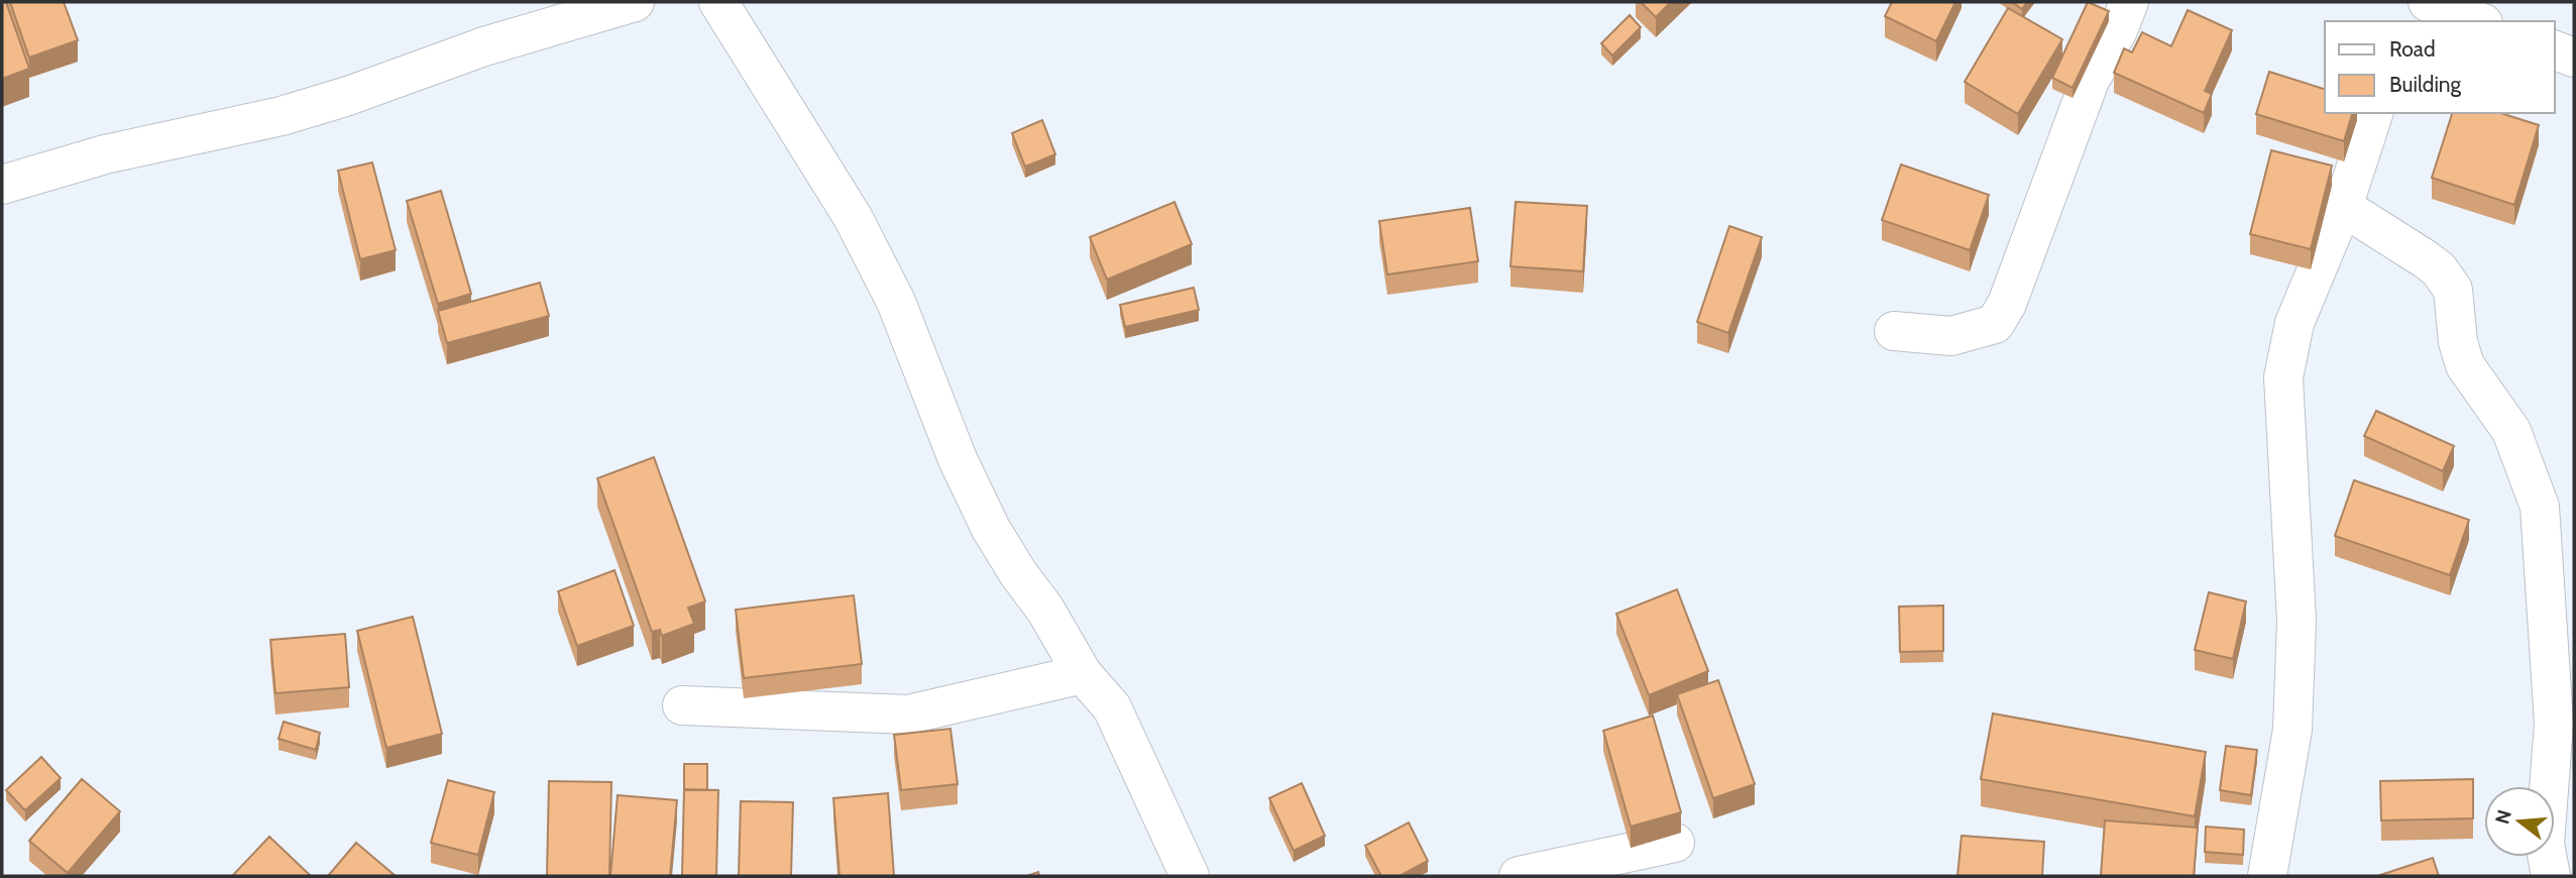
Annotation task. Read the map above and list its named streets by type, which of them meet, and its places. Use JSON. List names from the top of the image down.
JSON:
{
  "legend": ["Road", "Building"],
  "north": "left"
}
